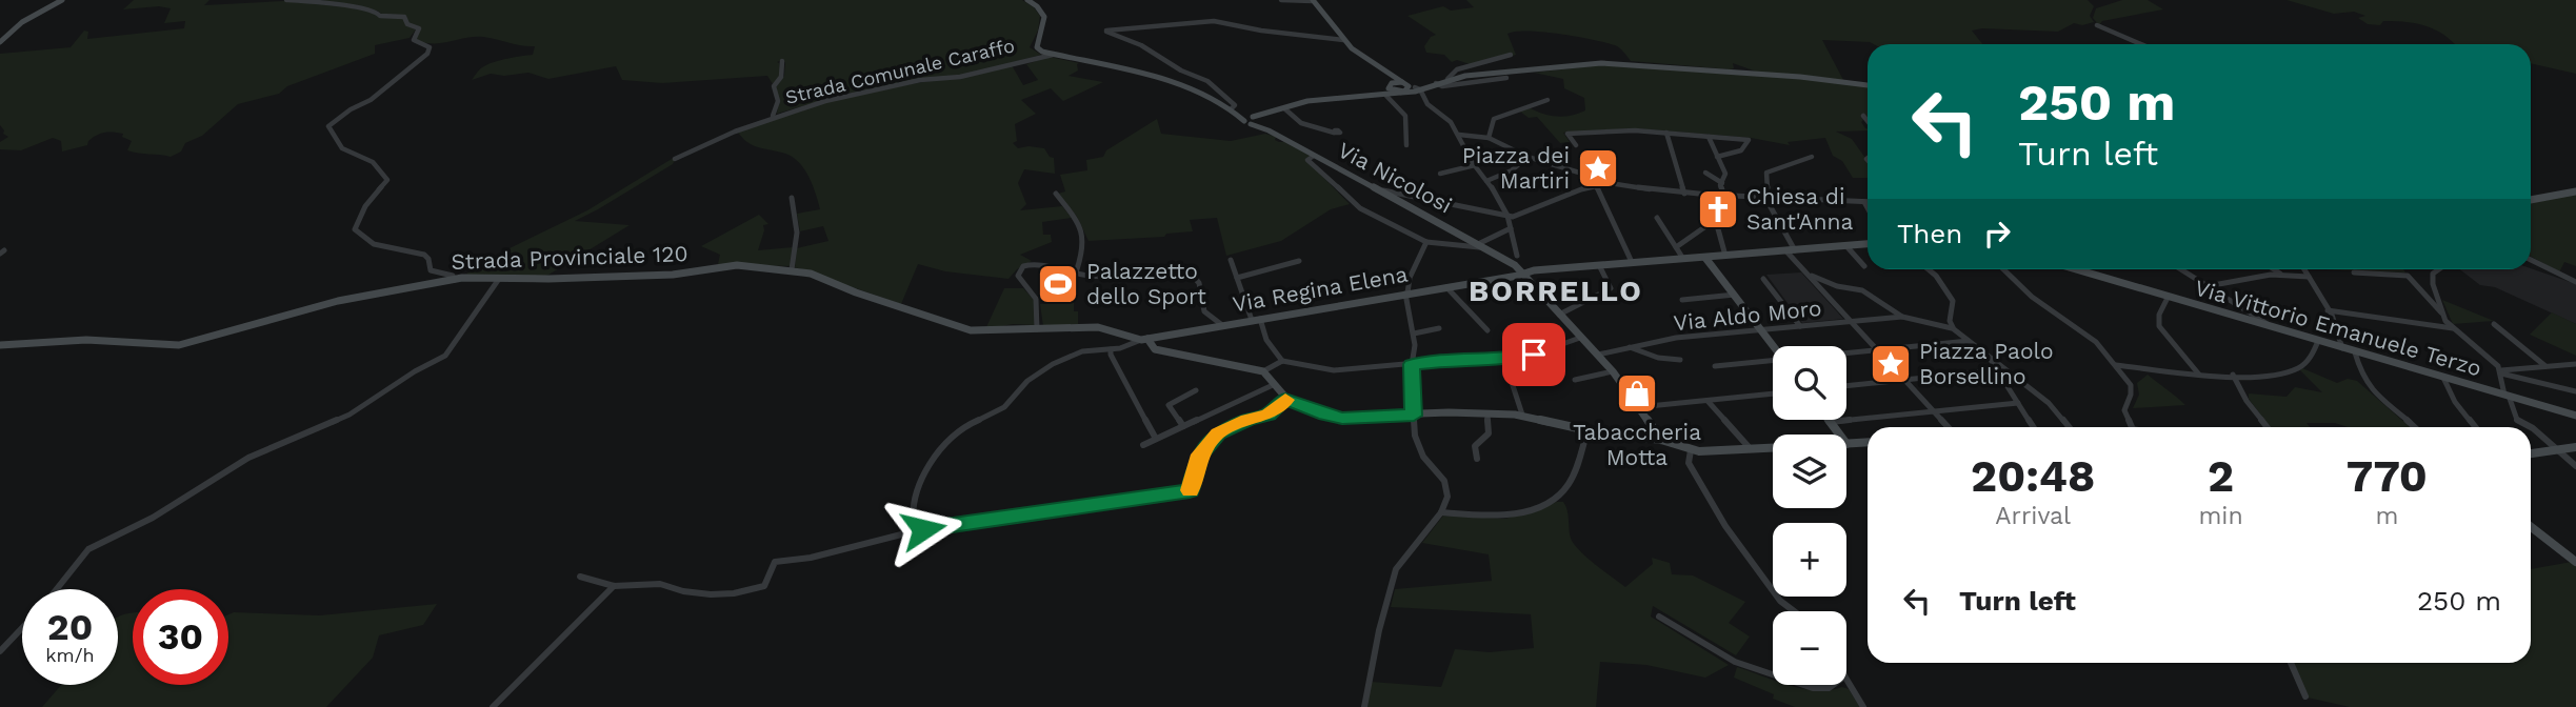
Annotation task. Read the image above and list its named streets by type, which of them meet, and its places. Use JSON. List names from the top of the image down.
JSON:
{
  "streets": {
    "street": [
      "Strada Comunale Caraffo",
      "Via Nicolosi",
      "Strada Provinciale 120",
      "Via Regina Elena",
      "Via Aldo Moro",
      "Via Vittorio Emanuele Terzo"
    ]
  },
  "crossings": [
    ["Strada Provinciale 120", "Via Regina Elena"]
  ],
  "districts": ["BORRELLO"],
  "places": {
    "place": ["Piazza dei Martiri", "Piazza Paolo Borsellino"],
    "church": ["Chiesa di Sant'Anna"],
    "sports": ["Palazzetto dello Sport"],
    "shop": ["Tabaccheria Motta"]
  },
  "page": {
    "turn": ["250 m", "Turn left"],
    "then": "Then",
    "map_buttons": ["+", "−"],
    "eta": [
      "20:48",
      "Arrival",
      "2",
      "min",
      "770",
      "m"
    ],
    "list": [
      {
        "name": "Turn left",
        "value": "250 m"
      }
    ],
    "speed": "20 km/h",
    "limit": "30"
  }
}
